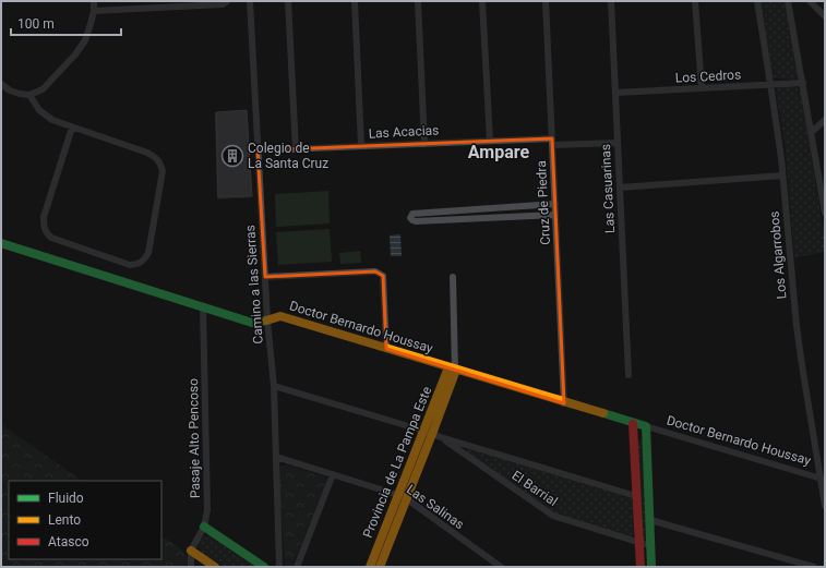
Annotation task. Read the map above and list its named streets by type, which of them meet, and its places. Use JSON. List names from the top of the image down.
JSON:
{
  "streets": {
    "street": [
      "Los Cedros",
      "Las Acacias",
      "Las Casuarinas",
      "Cruz de Piedra",
      "Los Algarrobos",
      "Camino a las Sierras",
      "Doctor Bernardo Houssay",
      "Pasaje Alto Pencoso",
      "Provincia de La Pampa Este",
      "El Barrial",
      "Las Salinas"
    ]
  },
  "crossings": [
    ["Los Cedros", "Las Casuarinas"],
    ["Los Cedros", "Los Algarrobos"],
    ["Las Acacias", "Las Casuarinas"],
    ["Las Acacias", "Cruz de Piedra"],
    ["Las Acacias", "Camino a las Sierras"],
    ["Cruz de Piedra", "Doctor Bernardo Houssay"],
    ["Los Algarrobos", "Doctor Bernardo Houssay"],
    ["Camino a las Sierras", "Doctor Bernardo Houssay"],
    ["Camino a las Sierras", "El Barrial"],
    ["Camino a las Sierras", "Las Salinas"],
    ["Doctor Bernardo Houssay", "Pasaje Alto Pencoso"],
    ["Doctor Bernardo Houssay", "Provincia de La Pampa Este"],
    ["Provincia de La Pampa Este", "El Barrial"],
    ["Provincia de La Pampa Este", "Las Salinas"]
  ],
  "districts": ["Ampare"],
  "places": {
    "building": ["Colegio de La Santa Cruz"]
  },
  "legend": ["Fluido", "Lento", "Atasco"],
  "scale_bar": "100 m"
}
